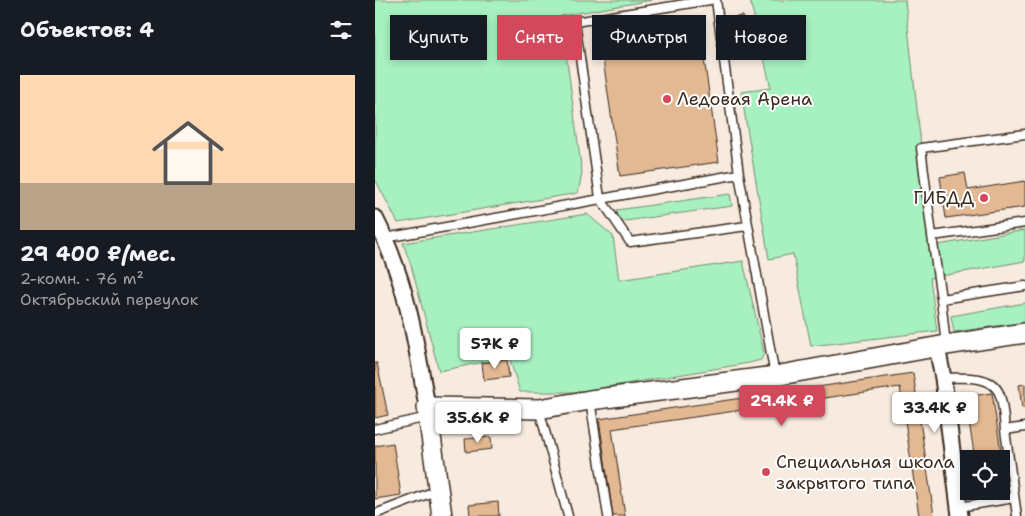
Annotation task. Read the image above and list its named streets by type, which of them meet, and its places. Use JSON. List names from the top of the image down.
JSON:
{
  "places": ["Ледовая Арена", "ГИБДД", "Специальная школа закрытого типа"],
  "page": {
    "heading": "Объектов: 4",
    "chip": [
      "Купить",
      "Снять",
      "Фильтры",
      "Новое"
    ],
    "list": [
      {
        "name": "29 400 ₽/мес.",
        "note": "2-комн. · 76 m² · Октябрьский переулок"
      }
    ],
    "price": [
      "57K ₽",
      "29.4K ₽",
      "33.4K ₽",
      "35.6K ₽"
    ]
  }
}
